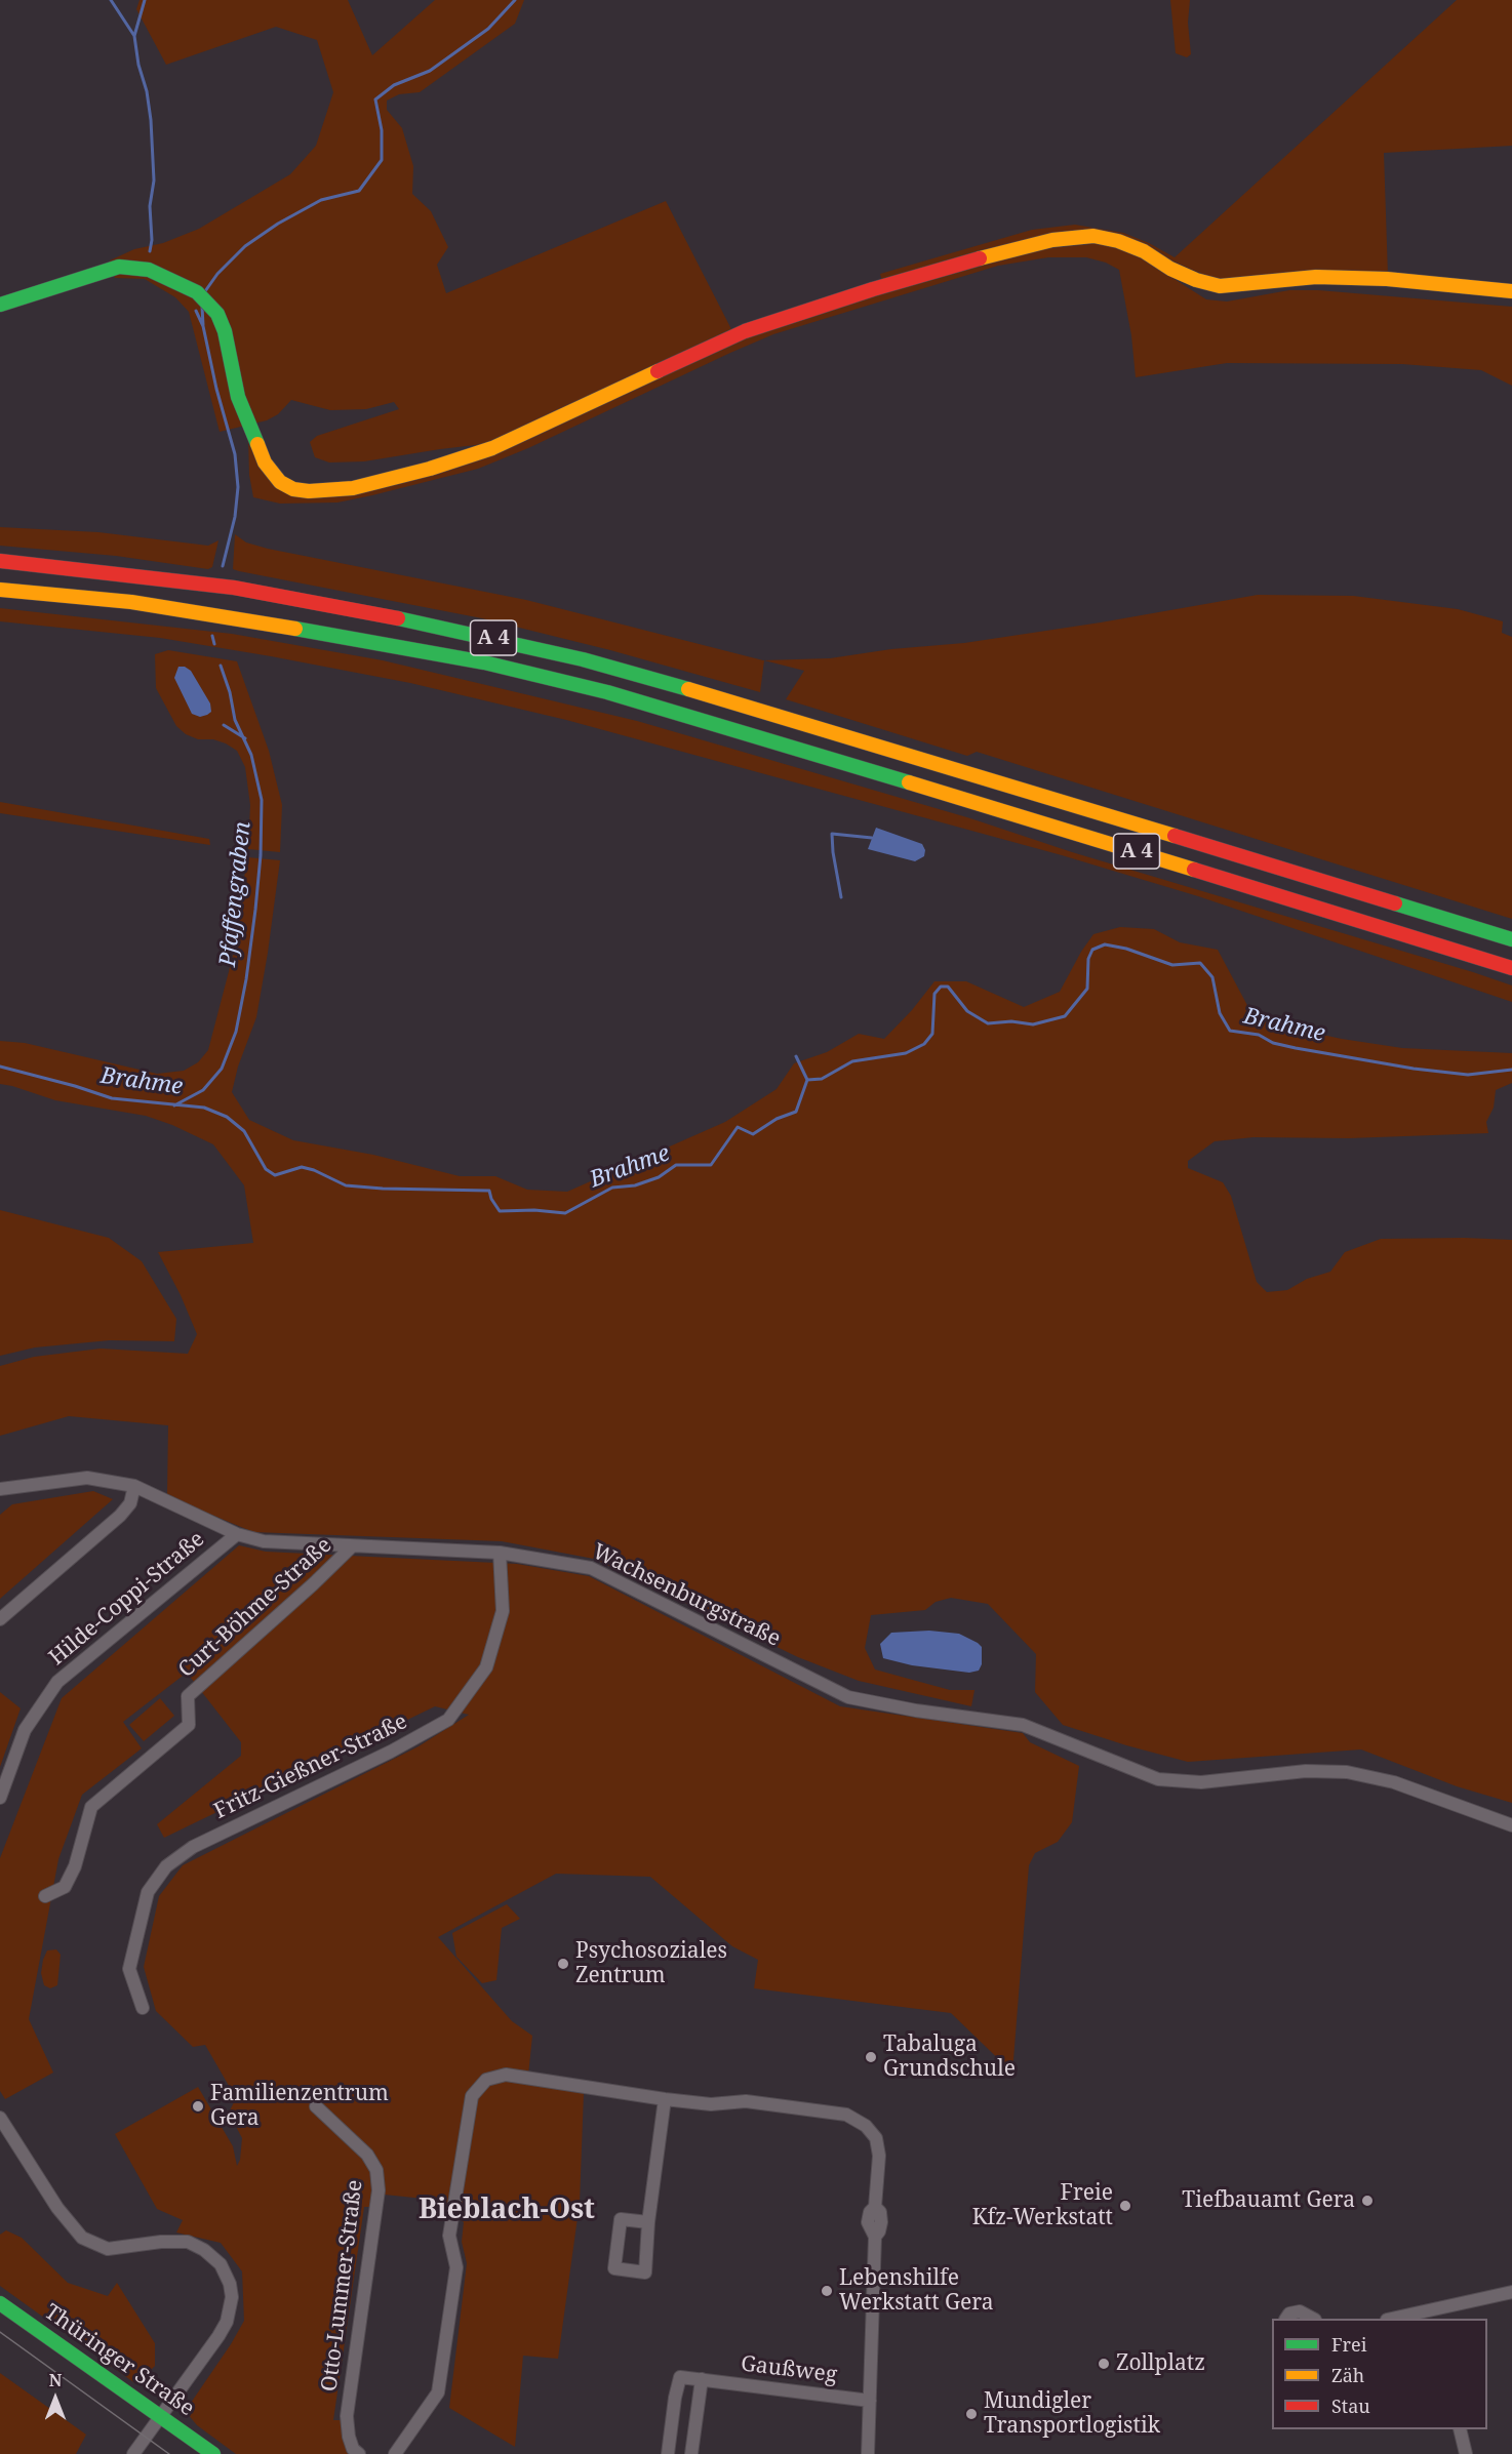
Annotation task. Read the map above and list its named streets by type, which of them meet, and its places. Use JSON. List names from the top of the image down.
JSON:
{
  "streets": {
    "main road": ["A 4", "Thüringer Straße"],
    "street": [
      "Wachsenburgstraße",
      "Hilde-Coppi-Straße",
      "Curt-Böhme-Straße",
      "Fritz-Gießner-Straße",
      "Otto-Lummer-Straße",
      "Gaußweg"
    ]
  },
  "crossings": [
    ["Wachsenburgstraße", "Hilde-Coppi-Straße"],
    ["Wachsenburgstraße", "Curt-Böhme-Straße"],
    ["Wachsenburgstraße", "Fritz-Gießner-Straße"]
  ],
  "districts": ["Bieblach-Ost"],
  "water": ["Pfaffengraben", "Brahme"],
  "places": [
    "Psychosoziales Zentrum",
    "Tabaluga Grundschule",
    "Familienzentrum Gera",
    "Tiefbauamt Gera",
    "Freie Kfz-Werkstatt",
    "Lebenshilfe Werkstatt Gera",
    "Zollplatz",
    "Mundigler Transportlogistik"
  ],
  "legend": ["Frei", "Zäh", "Stau"],
  "north": "top"
}
